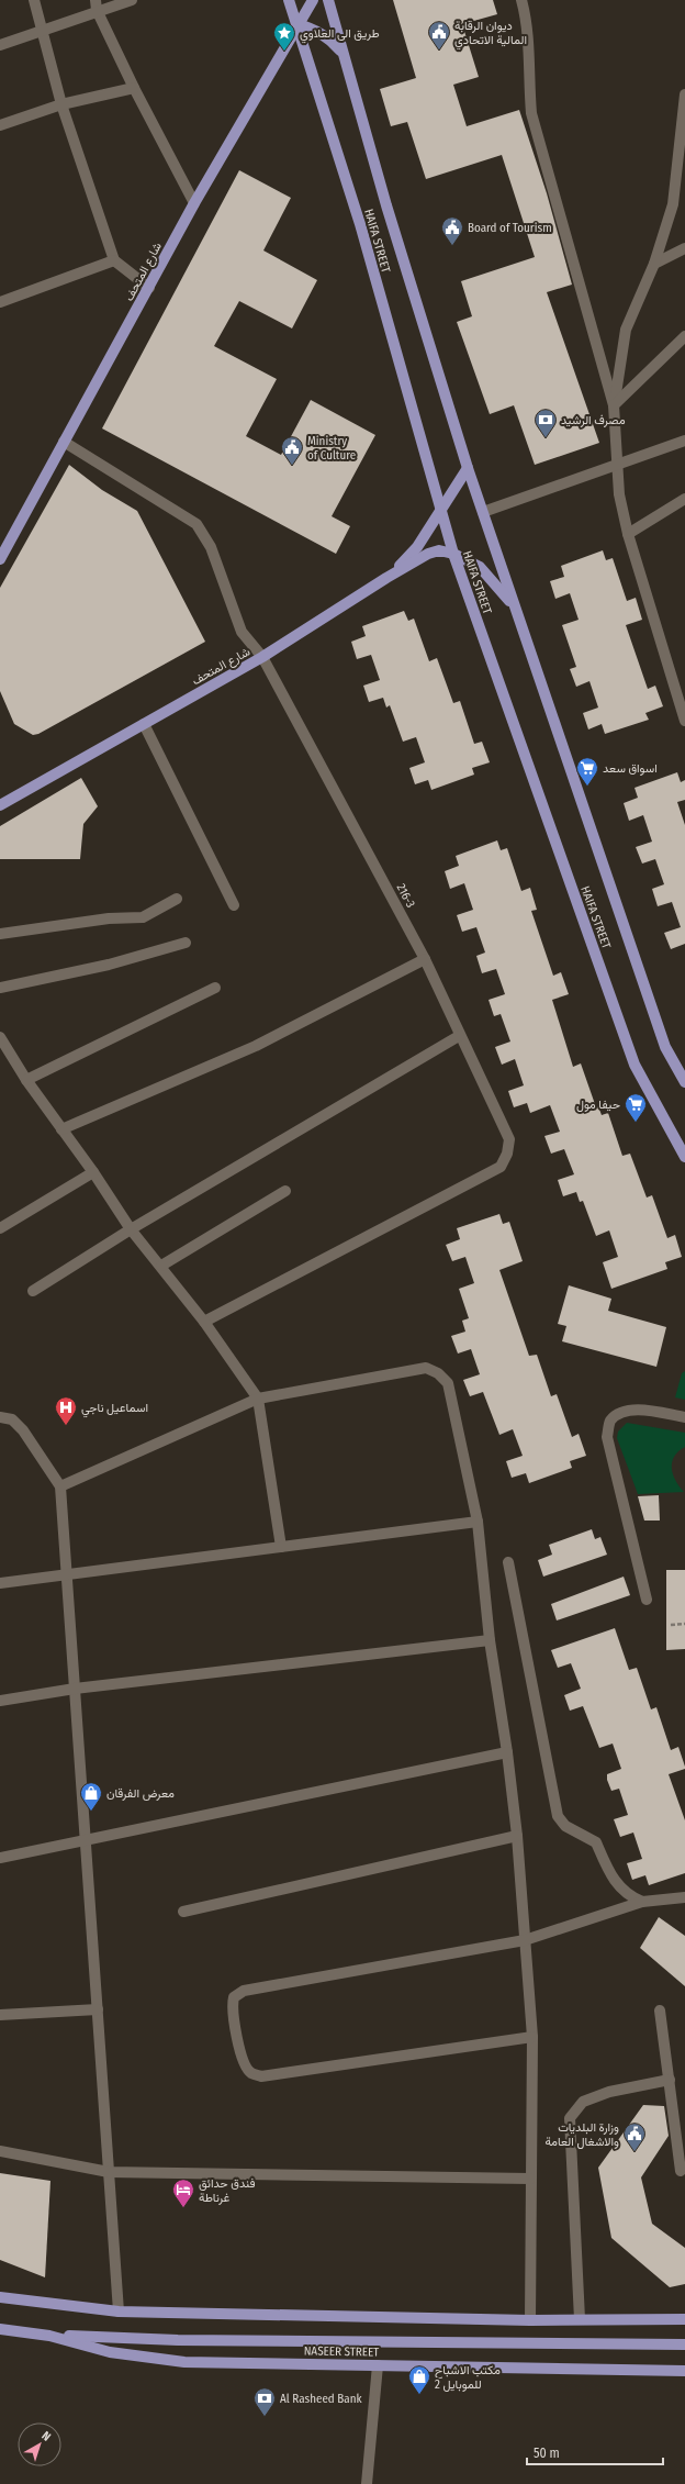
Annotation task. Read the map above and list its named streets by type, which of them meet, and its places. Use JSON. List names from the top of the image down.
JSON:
{
  "streets": {
    "main road": ["HAIFA STREET", "شارع المتحف", "NASEER STREET"],
    "street": ["216-3"]
  },
  "crossings": [
    ["HAIFA STREET", "شارع المتحف"],
    ["شارع المتحف", "216-3"]
  ],
  "places": {
    "public building": [
      "ديوان الرقابة المالية الاتحادي",
      "Board of Tourism",
      "Ministry of Culture",
      "وزارة البلديات والاشغال العامة"
    ],
    "place": ["طريق الى العلاوي"],
    "bank": ["مصرف الرشيد", "Al Rasheed Bank"],
    "supermarket": ["اسواق سعد", "حيفا مول"],
    "hospital": ["اسماعيل ناجي"],
    "shop": ["معرض الفرقان", "مكتب الاشباح 2 للموبايل"],
    "hotel": ["فندق حدائق غرناطة"]
  },
  "scale_bar": "50 m",
  "north": "top right"
}
